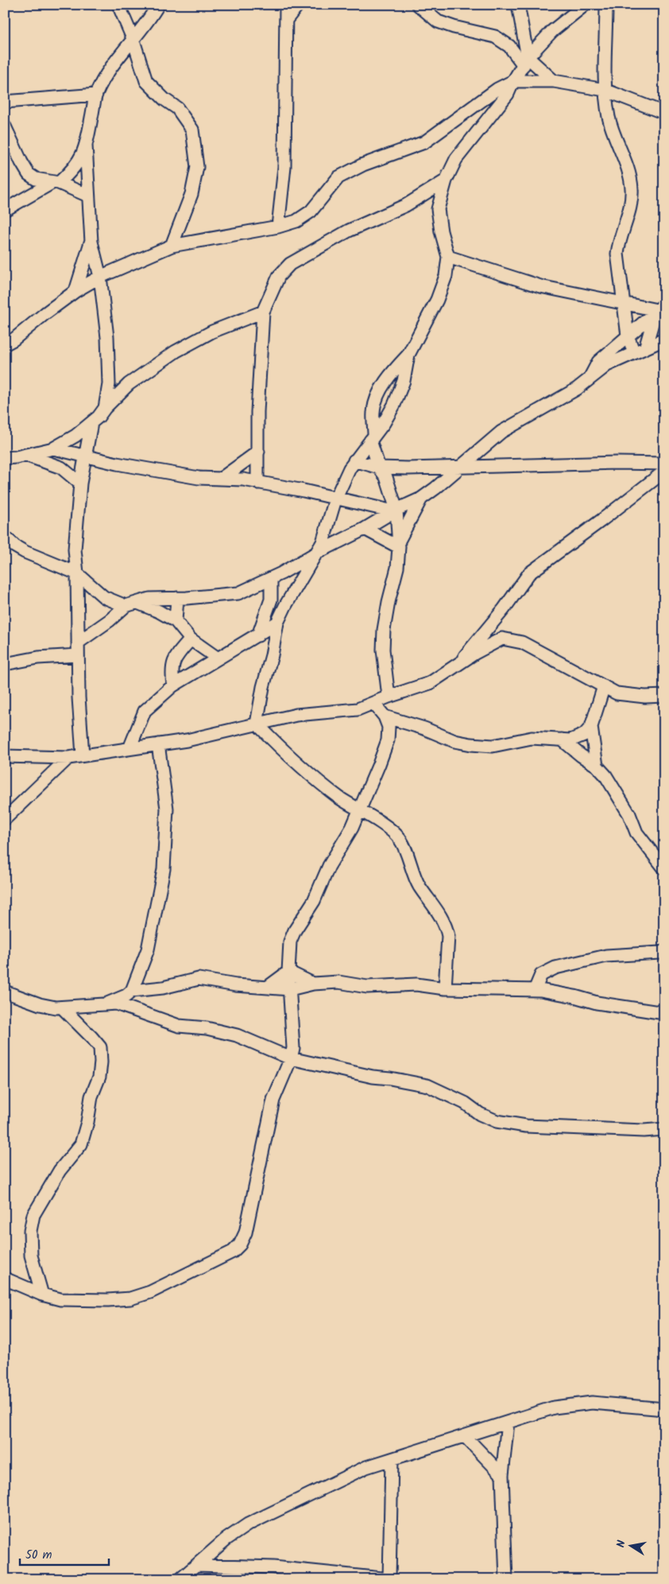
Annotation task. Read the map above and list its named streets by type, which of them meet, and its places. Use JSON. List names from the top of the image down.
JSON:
{
  "scale_bar": "50 m",
  "north": "left"
}
